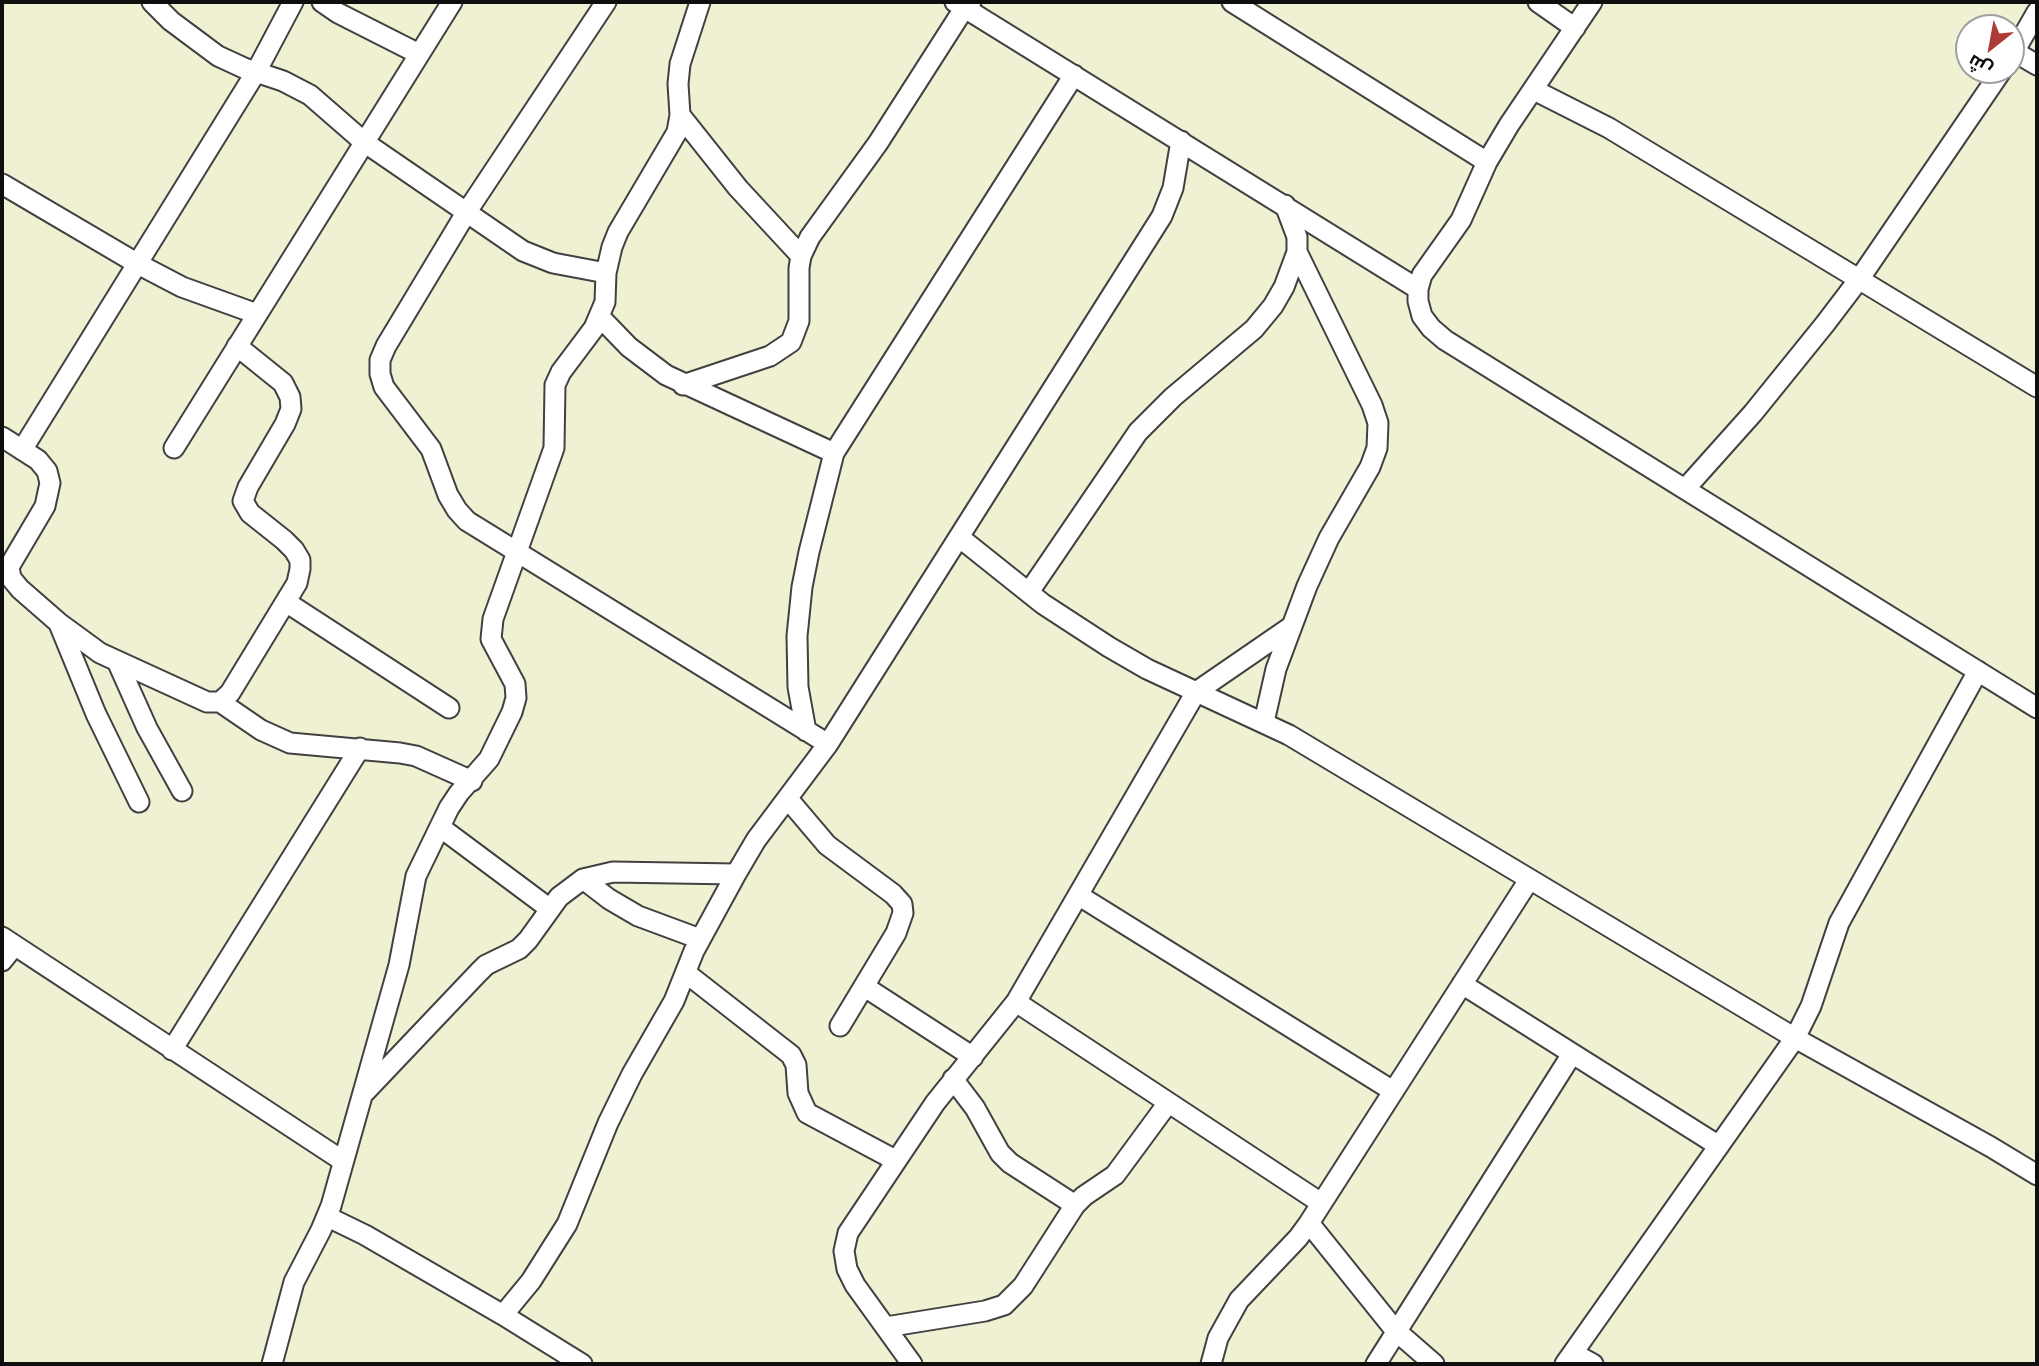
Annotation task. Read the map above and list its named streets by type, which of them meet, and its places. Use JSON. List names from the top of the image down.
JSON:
{
  "north": "bottom left"
}
